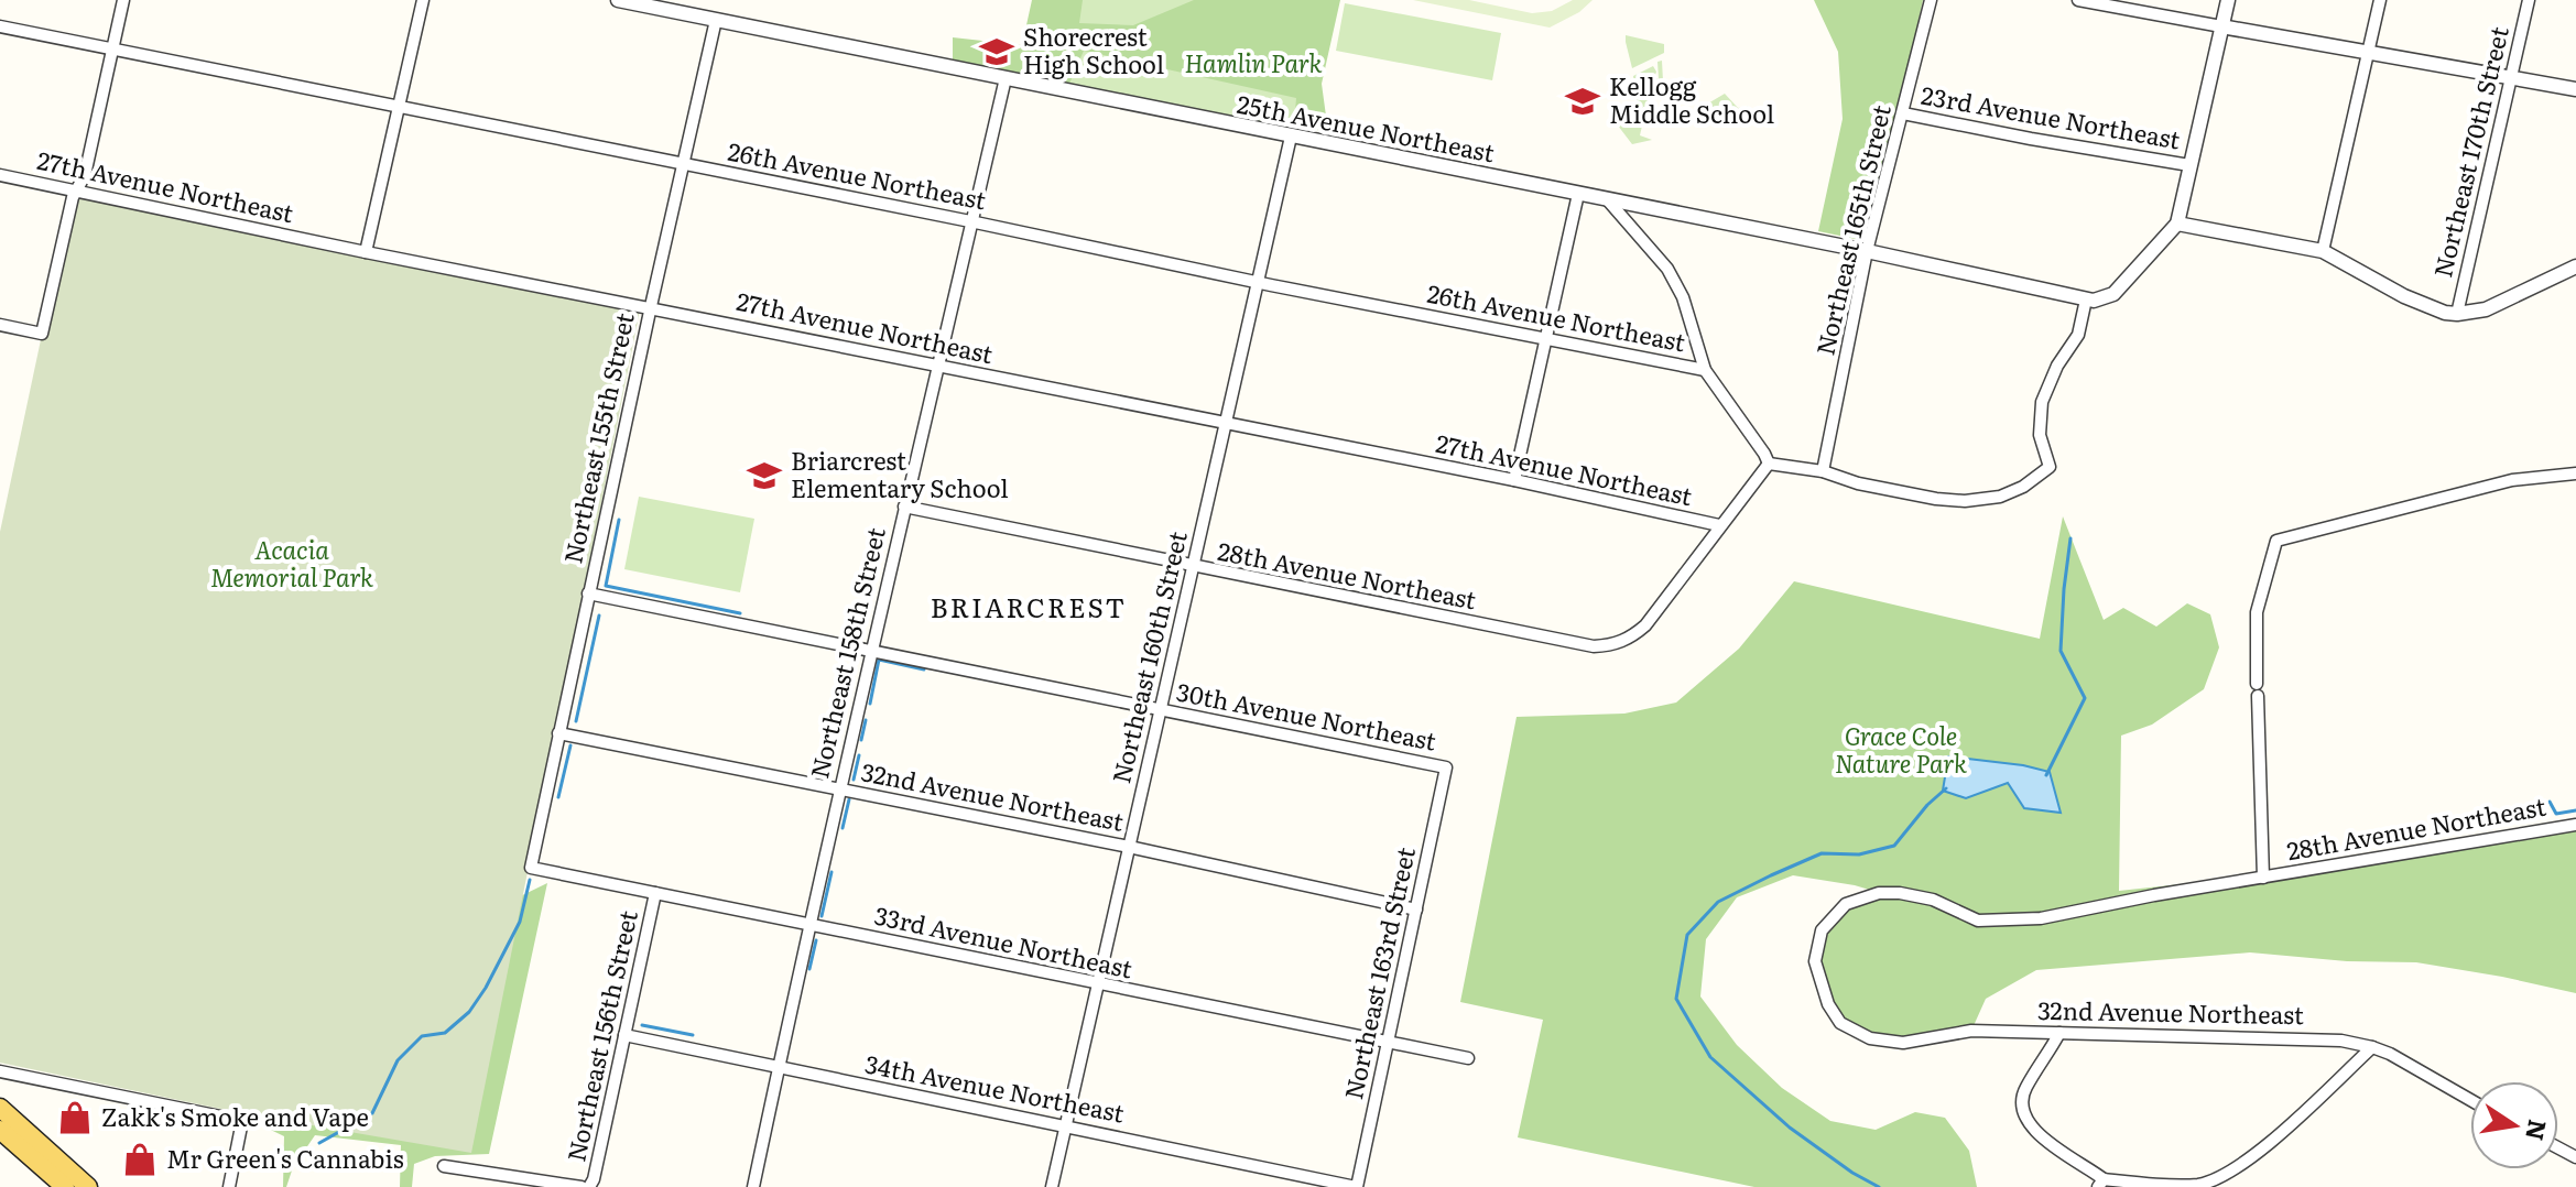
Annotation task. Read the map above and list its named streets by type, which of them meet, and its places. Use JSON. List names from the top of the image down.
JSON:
{
  "streets": {
    "street": [
      "23rd Avenue Northeast",
      "25th Avenue Northeast",
      "Northeast 170th Street",
      "26th Avenue Northeast",
      "27th Avenue Northeast",
      "Northeast 165th Street",
      "Northeast 155th Street",
      "28th Avenue Northeast",
      "Northeast 158th Street",
      "Northeast 160th Street",
      "30th Avenue Northeast",
      "32nd Avenue Northeast",
      "33rd Avenue Northeast",
      "Northeast 163rd Street",
      "Northeast 156th Street",
      "34th Avenue Northeast"
    ]
  },
  "crossings": [
    ["23rd Avenue Northeast", "Northeast 165th Street"],
    ["25th Avenue Northeast", "Northeast 165th Street"],
    ["25th Avenue Northeast", "Northeast 155th Street"],
    ["25th Avenue Northeast", "Northeast 158th Street"],
    ["25th Avenue Northeast", "Northeast 160th Street"],
    ["26th Avenue Northeast", "Northeast 155th Street"],
    ["26th Avenue Northeast", "Northeast 158th Street"],
    ["26th Avenue Northeast", "Northeast 160th Street"],
    ["27th Avenue Northeast", "Northeast 155th Street"],
    ["27th Avenue Northeast", "28th Avenue Northeast"],
    ["27th Avenue Northeast", "Northeast 158th Street"],
    ["27th Avenue Northeast", "Northeast 160th Street"],
    ["Northeast 155th Street", "30th Avenue Northeast"],
    ["Northeast 155th Street", "32nd Avenue Northeast"],
    ["Northeast 155th Street", "33rd Avenue Northeast"],
    ["28th Avenue Northeast", "Northeast 158th Street"],
    ["28th Avenue Northeast", "Northeast 160th Street"],
    ["28th Avenue Northeast", "32nd Avenue Northeast"],
    ["Northeast 158th Street", "30th Avenue Northeast"],
    ["Northeast 158th Street", "32nd Avenue Northeast"],
    ["Northeast 158th Street", "33rd Avenue Northeast"],
    ["Northeast 158th Street", "34th Avenue Northeast"],
    ["Northeast 160th Street", "30th Avenue Northeast"],
    ["Northeast 160th Street", "32nd Avenue Northeast"],
    ["Northeast 160th Street", "33rd Avenue Northeast"],
    ["Northeast 160th Street", "34th Avenue Northeast"],
    ["30th Avenue Northeast", "Northeast 163rd Street"],
    ["32nd Avenue Northeast", "Northeast 163rd Street"],
    ["33rd Avenue Northeast", "Northeast 163rd Street"],
    ["33rd Avenue Northeast", "Northeast 156th Street"],
    ["Northeast 163rd Street", "34th Avenue Northeast"],
    ["Northeast 156th Street", "34th Avenue Northeast"]
  ],
  "districts": ["BRIARCREST"],
  "parks": ["Hamlin Park", "Acacia Memorial Park", "Grace Cole Nature Park"],
  "places": {
    "school or university": ["Shorecrest High School", "Kellogg Middle School", "Briarcrest Elementary School"],
    "shop": ["Zakk's Smoke and Vape", "Mr Green's Cannabis"]
  },
  "north": "right"
}
